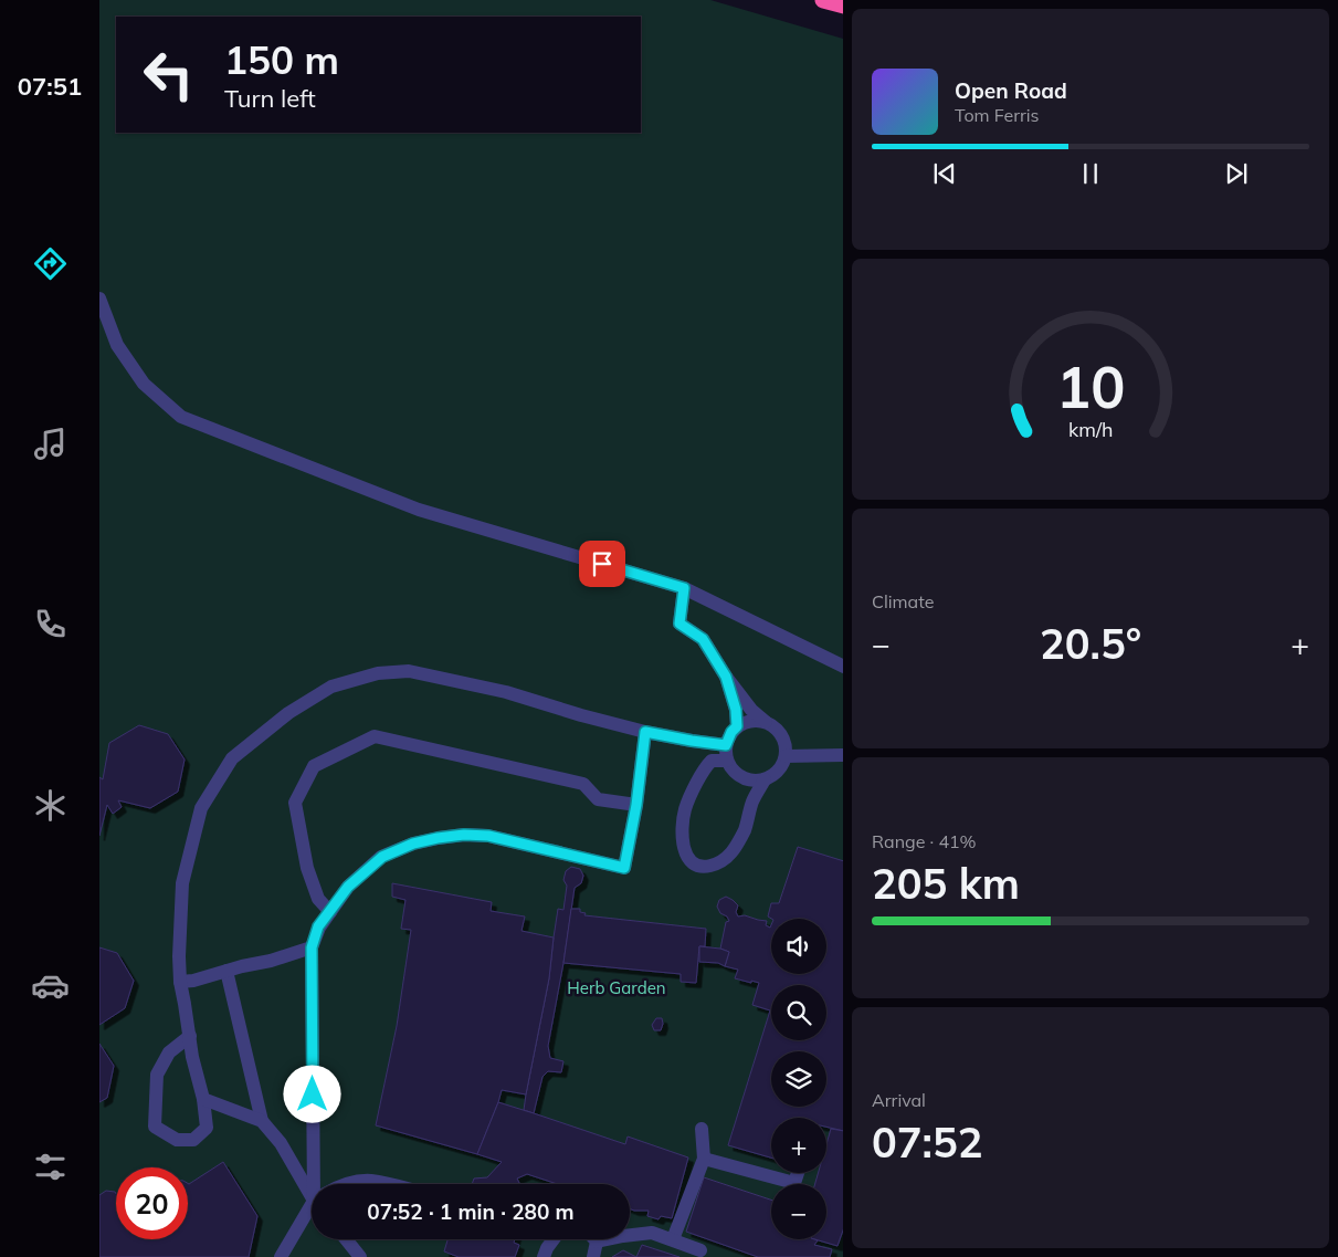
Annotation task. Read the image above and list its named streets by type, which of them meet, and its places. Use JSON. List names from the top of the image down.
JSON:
{
  "parks": ["Herb Garden"],
  "page": {
    "tabs": "07:51",
    "turn": ["150 m", "Turn left"],
    "song": ["Open Road", "Tom Ferris"],
    "tile": [
      "Climate",
      ["Range · 41%", "205 km"],
      ["Arrival", "07:52"]
    ],
    "heat": ["−", "20.5°", "+"],
    "map_buttons": ["+", "−"],
    "limit": "20",
    "trip": "07:52 · 1 min · 280 m",
    "gauge": ["10", "km/h"]
  }
}
